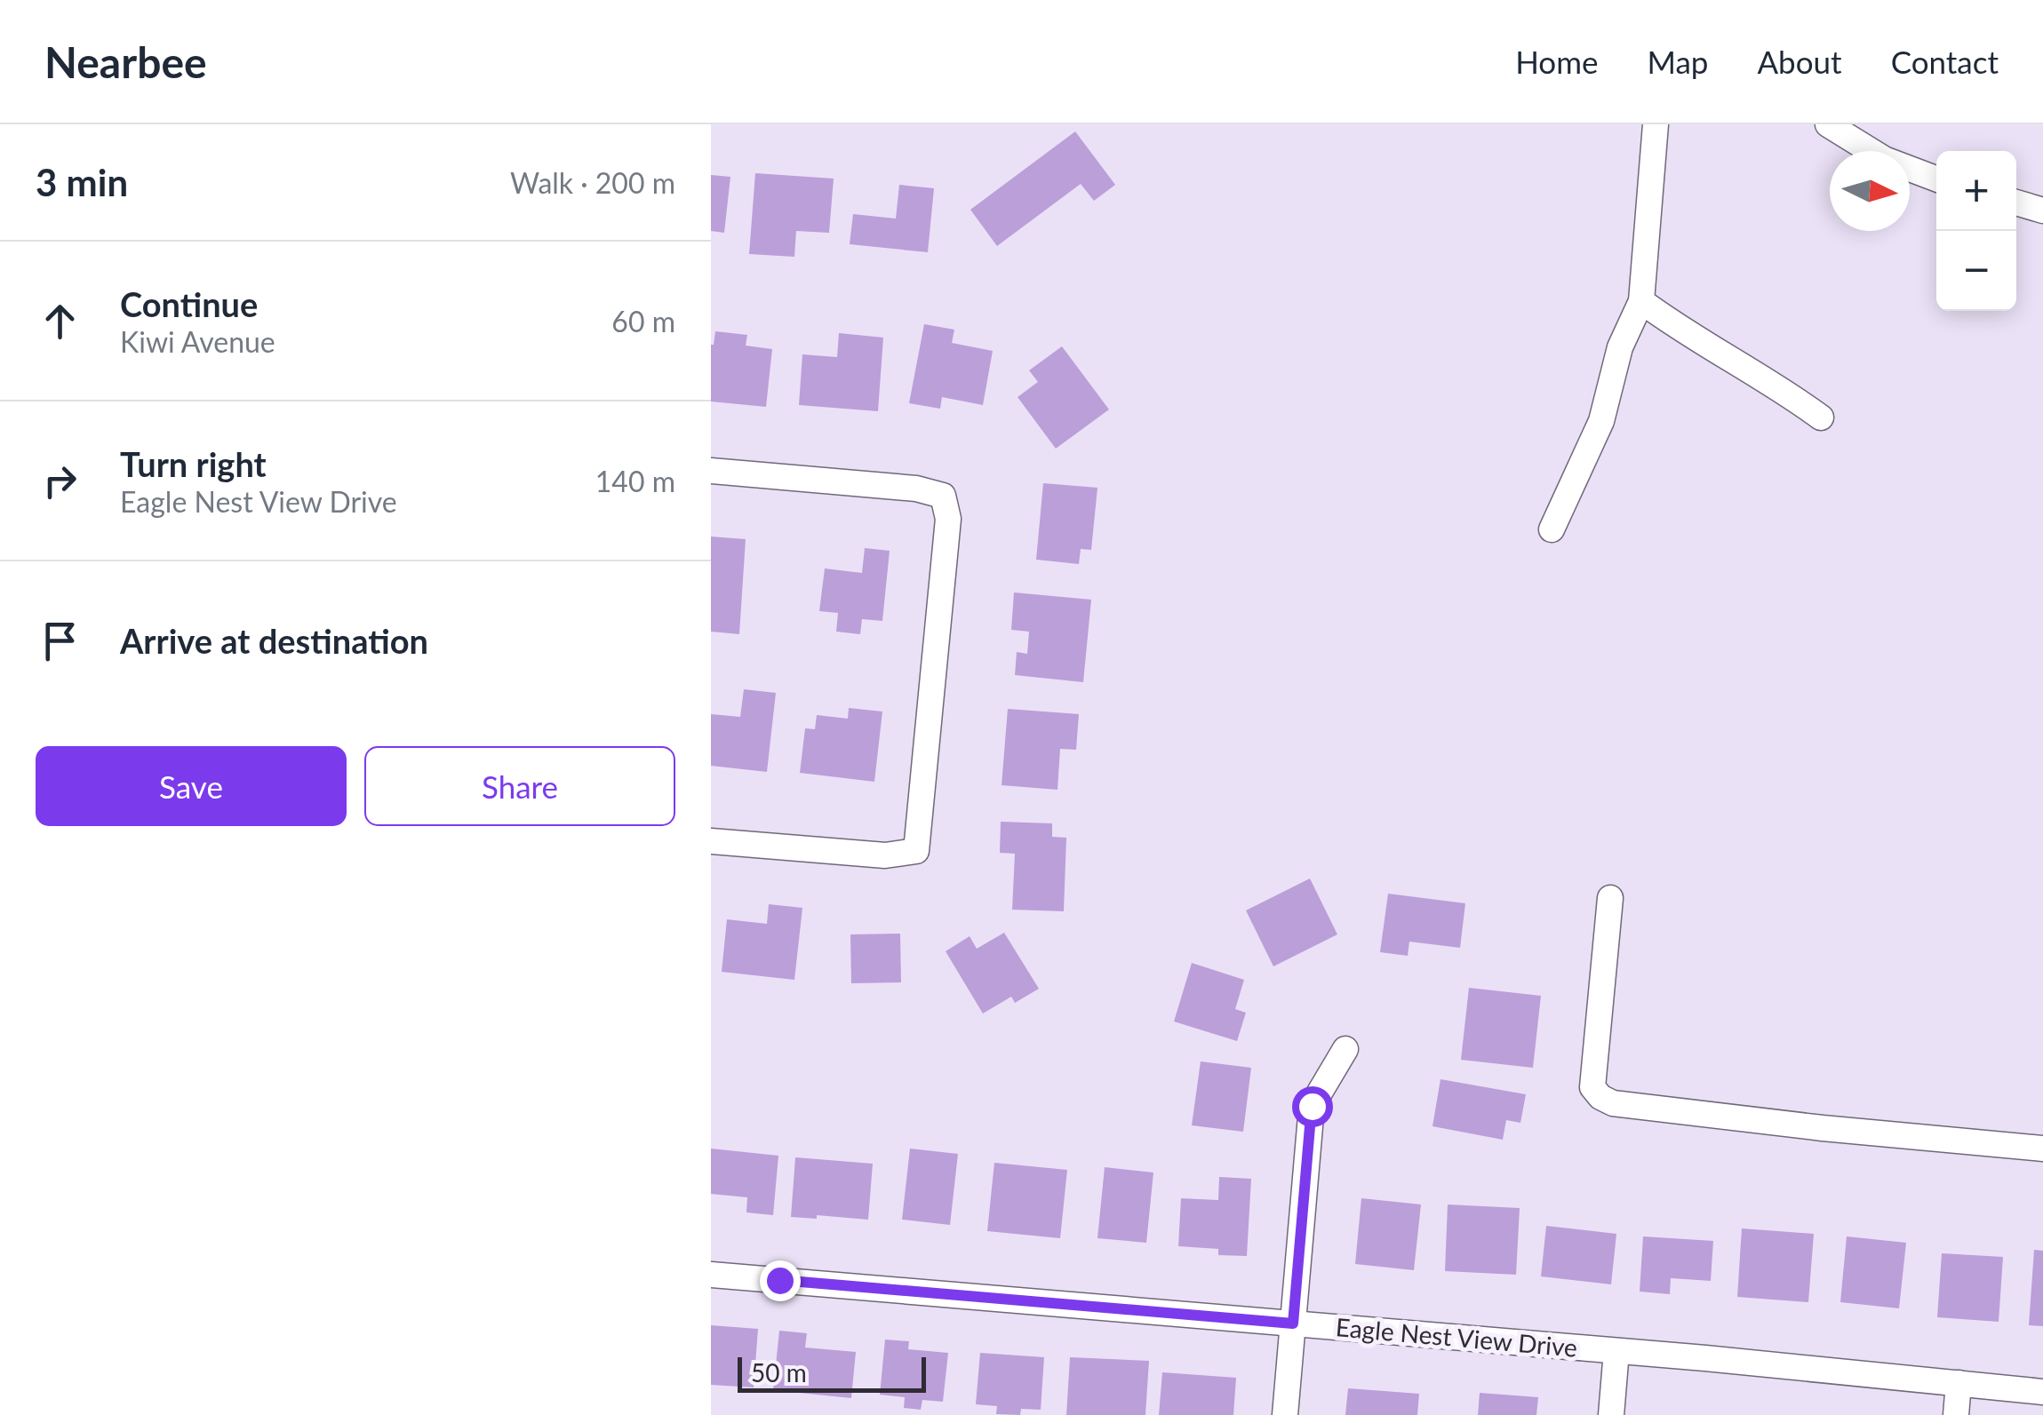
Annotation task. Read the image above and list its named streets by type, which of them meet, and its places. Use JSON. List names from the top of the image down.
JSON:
{
  "streets": {
    "street": ["Eagle Nest View Drive"]
  },
  "scale_bar": "50 m",
  "north": "right",
  "page": {
    "header": "Nearbee",
    "nav": [
      "Home",
      "Map",
      "About",
      "Contact"
    ],
    "heading": ["3 min", "Walk · 200 m"],
    "map_buttons": ["+", "−"],
    "list": [
      ["Continue", "Kiwi Avenue", "60 m"],
      ["Turn right", "Eagle Nest View Drive", "140 m"],
      "Arrive at destination"
    ],
    "buttons": ["Save", "Share"],
    "scale": "50 m"
  }
}
